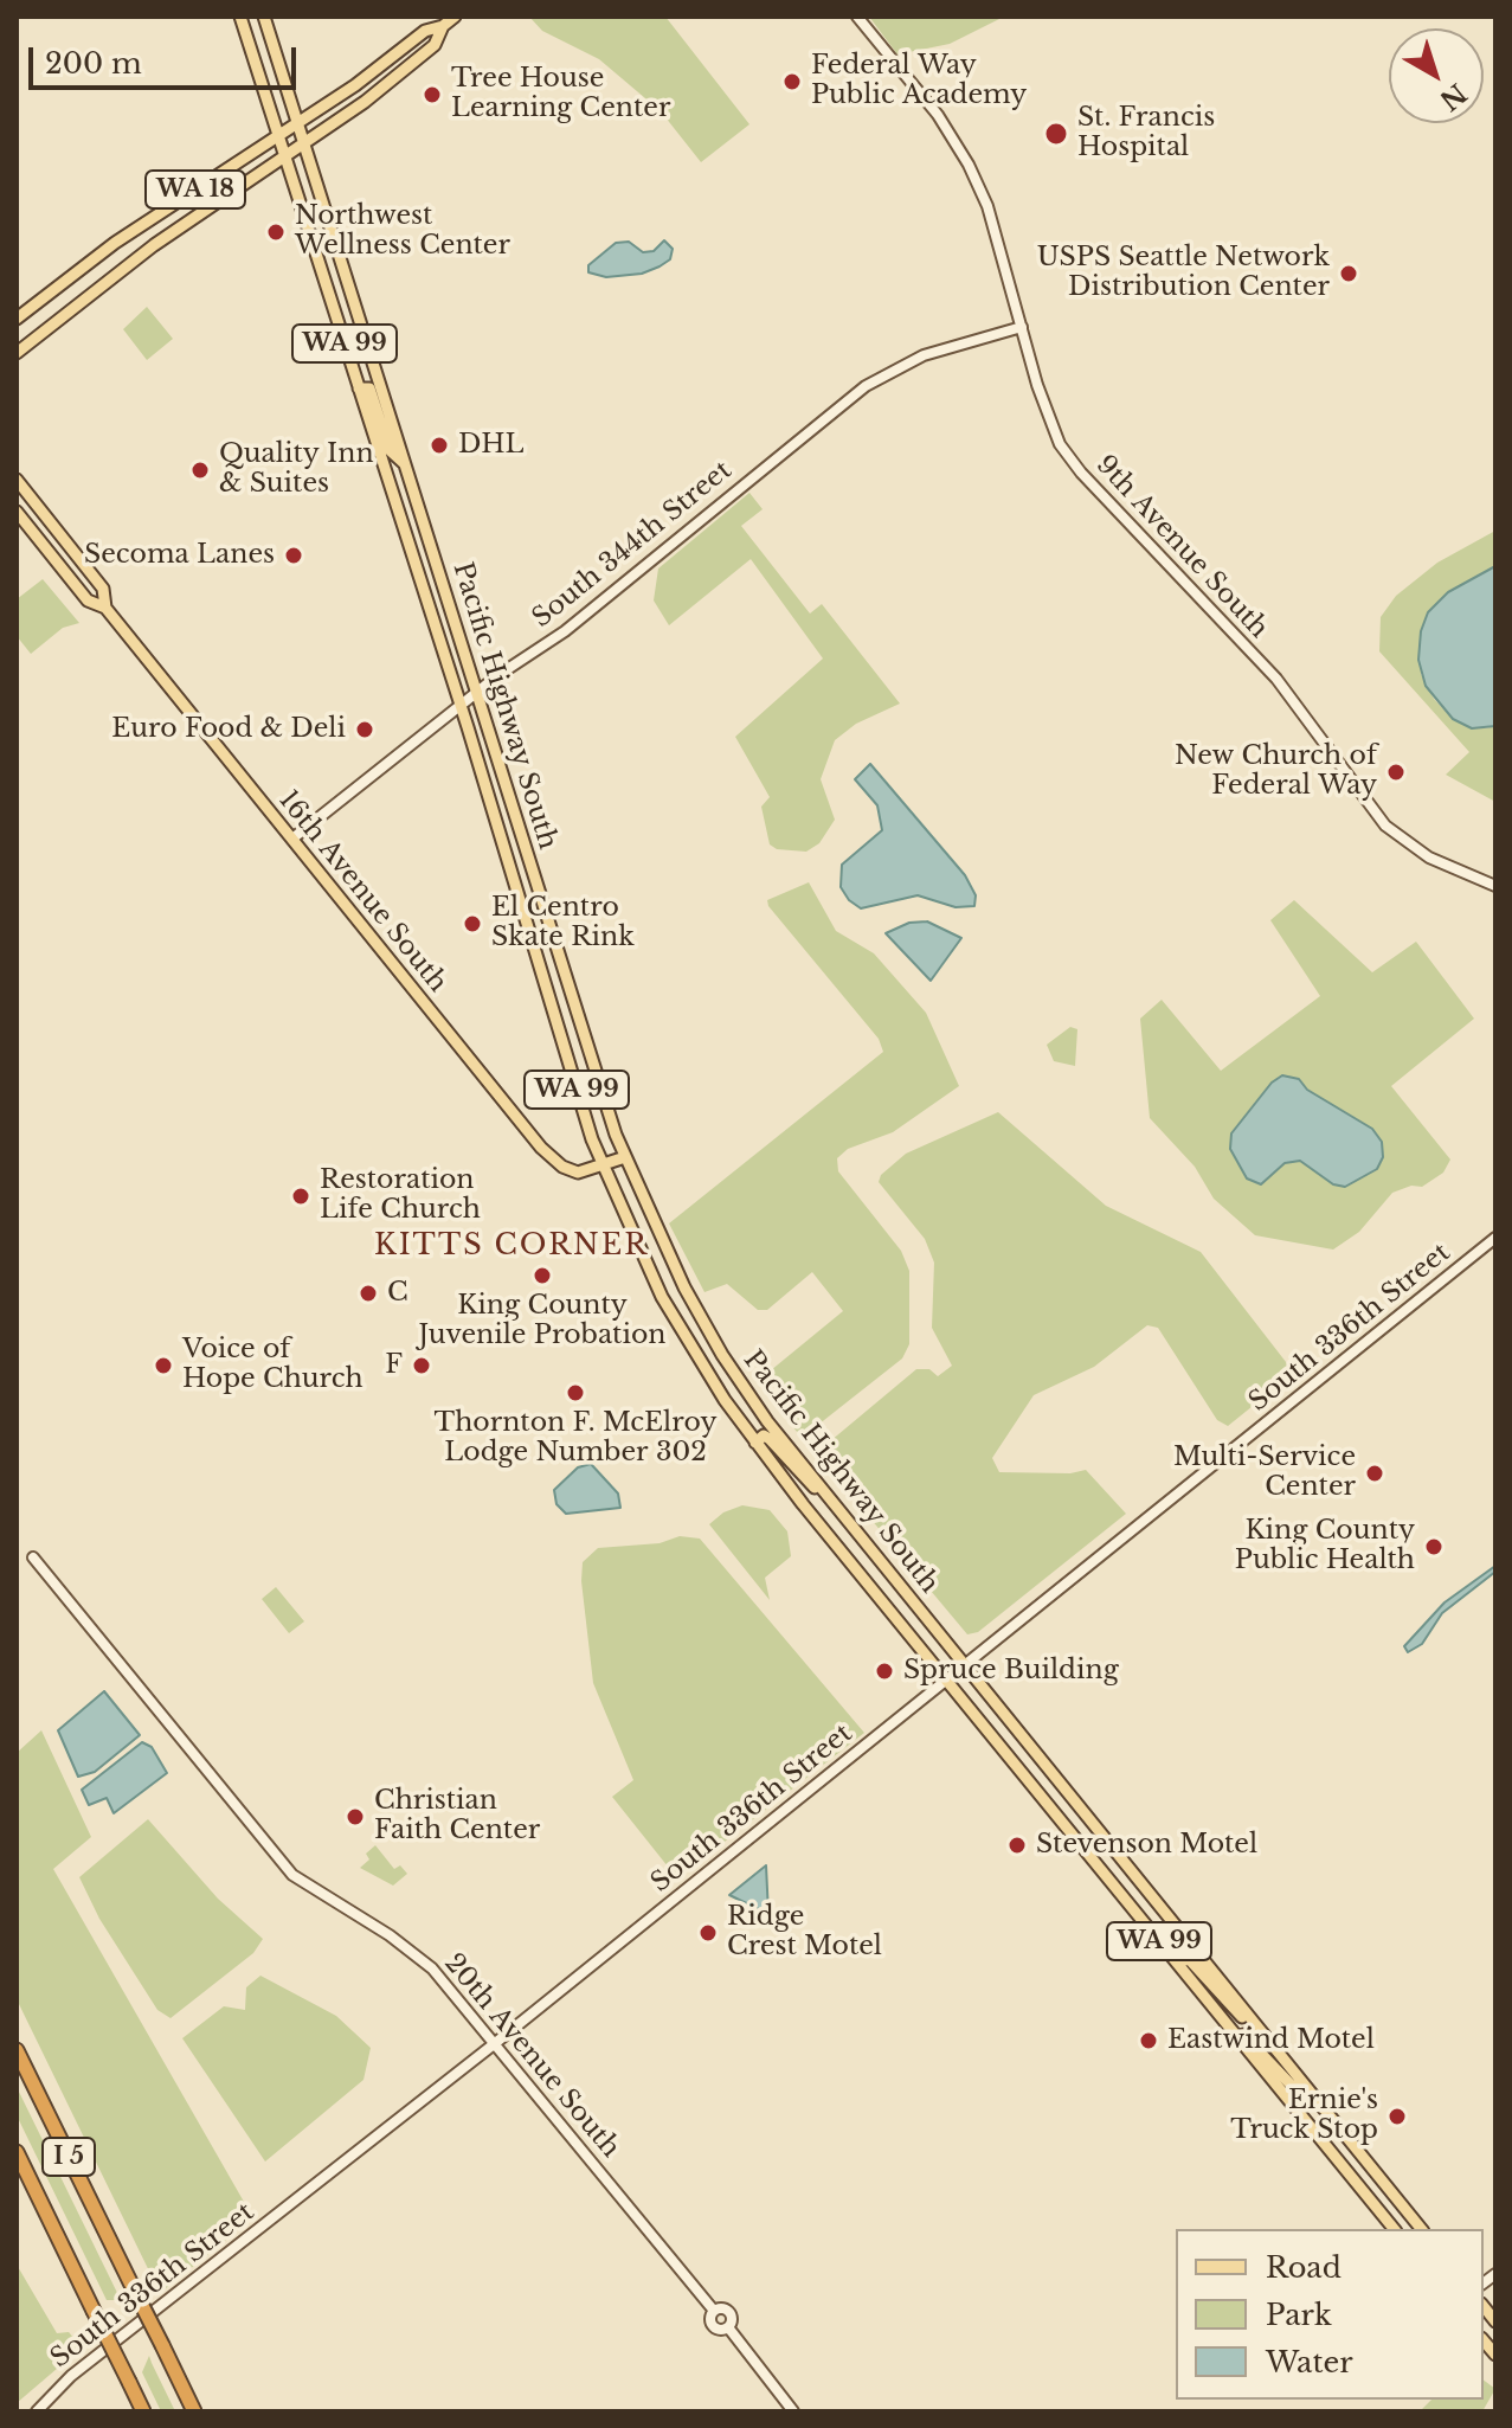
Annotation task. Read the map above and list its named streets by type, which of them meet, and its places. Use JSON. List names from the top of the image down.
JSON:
{
  "streets": {
    "highway": ["I 5"],
    "main road": [
      "WA 18",
      "WA 99",
      "Pacific Highway South",
      "16th Avenue South"
    ],
    "street": [
      "South 344th Street",
      "9th Avenue South",
      "South 336th Street",
      "20th Avenue South"
    ]
  },
  "crossings": [
    ["WA 18", "Pacific Highway South"],
    ["South 344th Street", "9th Avenue South"],
    ["South 344th Street", "Pacific Highway South"],
    ["South 344th Street", "16th Avenue South"],
    ["Pacific Highway South", "16th Avenue South"],
    ["Pacific Highway South", "South 336th Street"],
    ["South 336th Street", "20th Avenue South"]
  ],
  "districts": ["KITTS CORNER"],
  "places": [
    "Federal Way Public Academy",
    "Tree House Learning Center",
    "St. Francis Hospital",
    "Northwest Wellness Center",
    "USPS Seattle Network Distribution Center",
    "DHL",
    "Quality Inn & Suites",
    "Secoma Lanes",
    "Euro Food & Deli",
    "New Church of Federal Way",
    "El Centro Skate Rink",
    "Restoration Life Church",
    "King County Juvenile Probation",
    "C",
    "Voice of Hope Church",
    "F",
    "Thornton F. McElroy Lodge Number 302",
    "Multi-Service Center",
    "King County Public Health",
    "Spruce Building",
    "Christian Faith Center",
    "Stevenson Motel",
    "Ridge Crest Motel",
    "Eastwind Motel",
    "Ernie's Truck Stop"
  ],
  "legend": ["Road", "Park", "Water"],
  "scale_bar": "200 m",
  "north": "bottom right"
}
